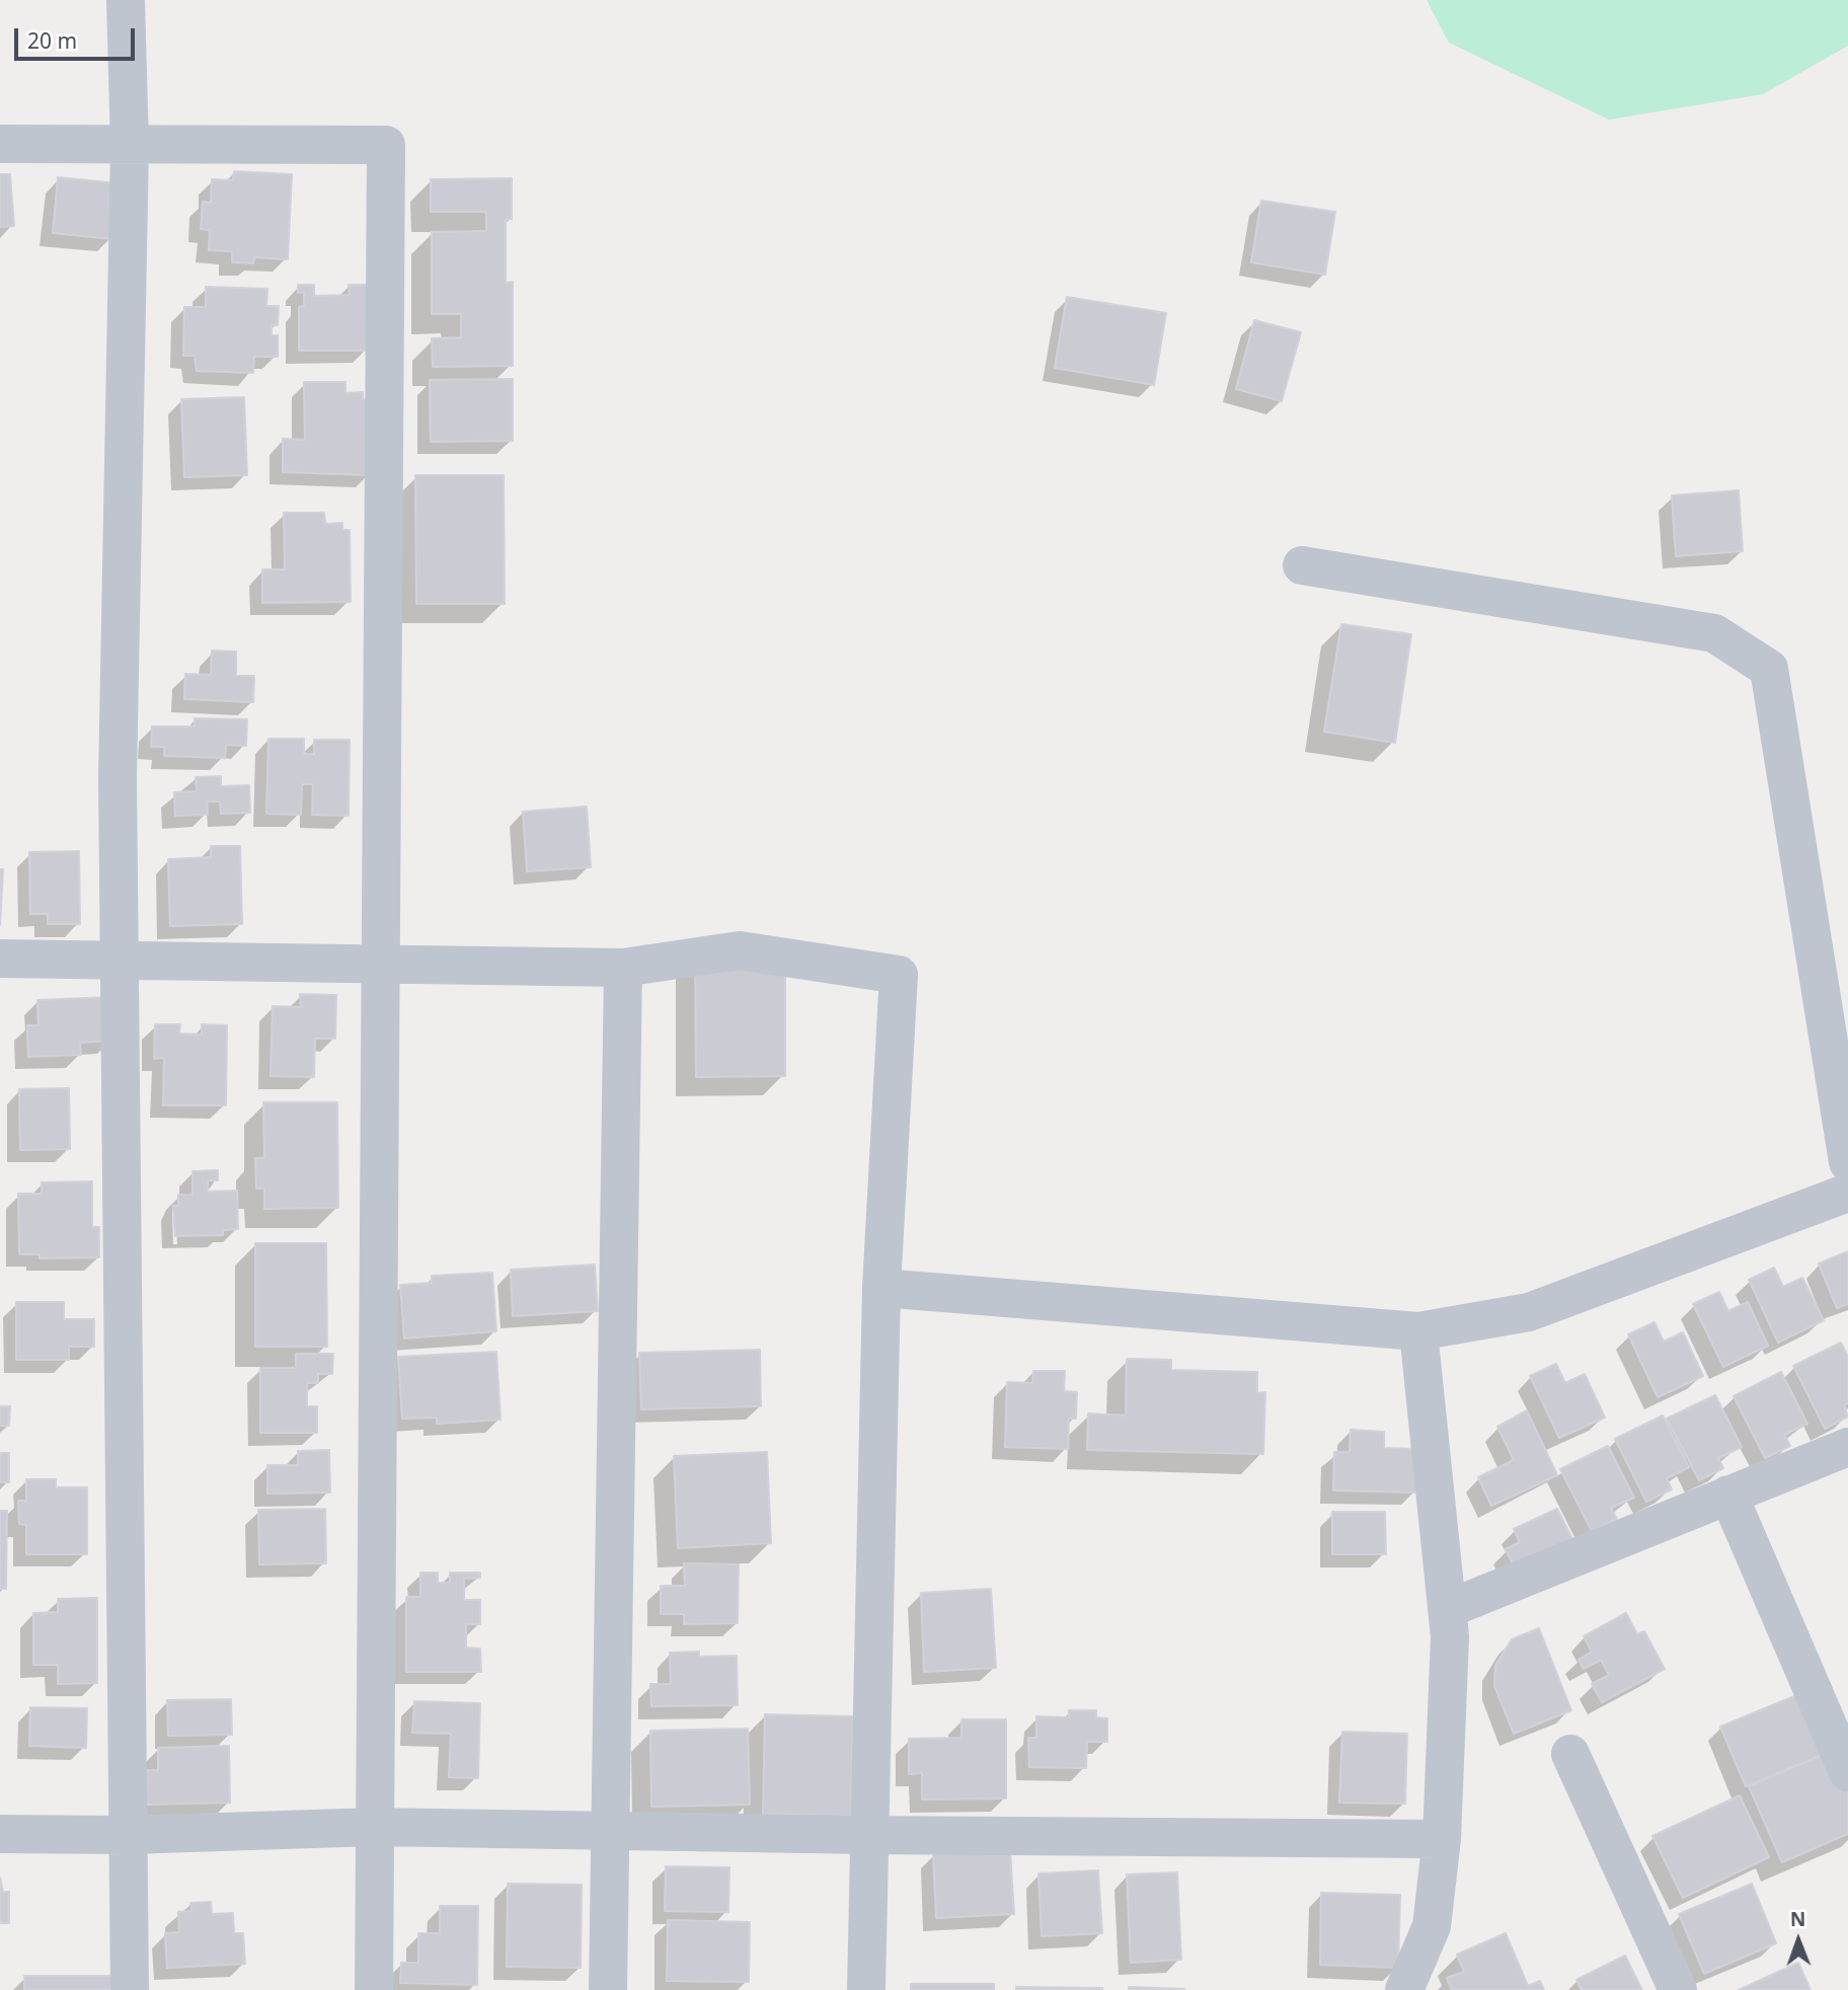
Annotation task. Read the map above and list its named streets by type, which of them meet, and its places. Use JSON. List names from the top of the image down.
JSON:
{
  "scale_bar": "20 m",
  "north": "top"
}
